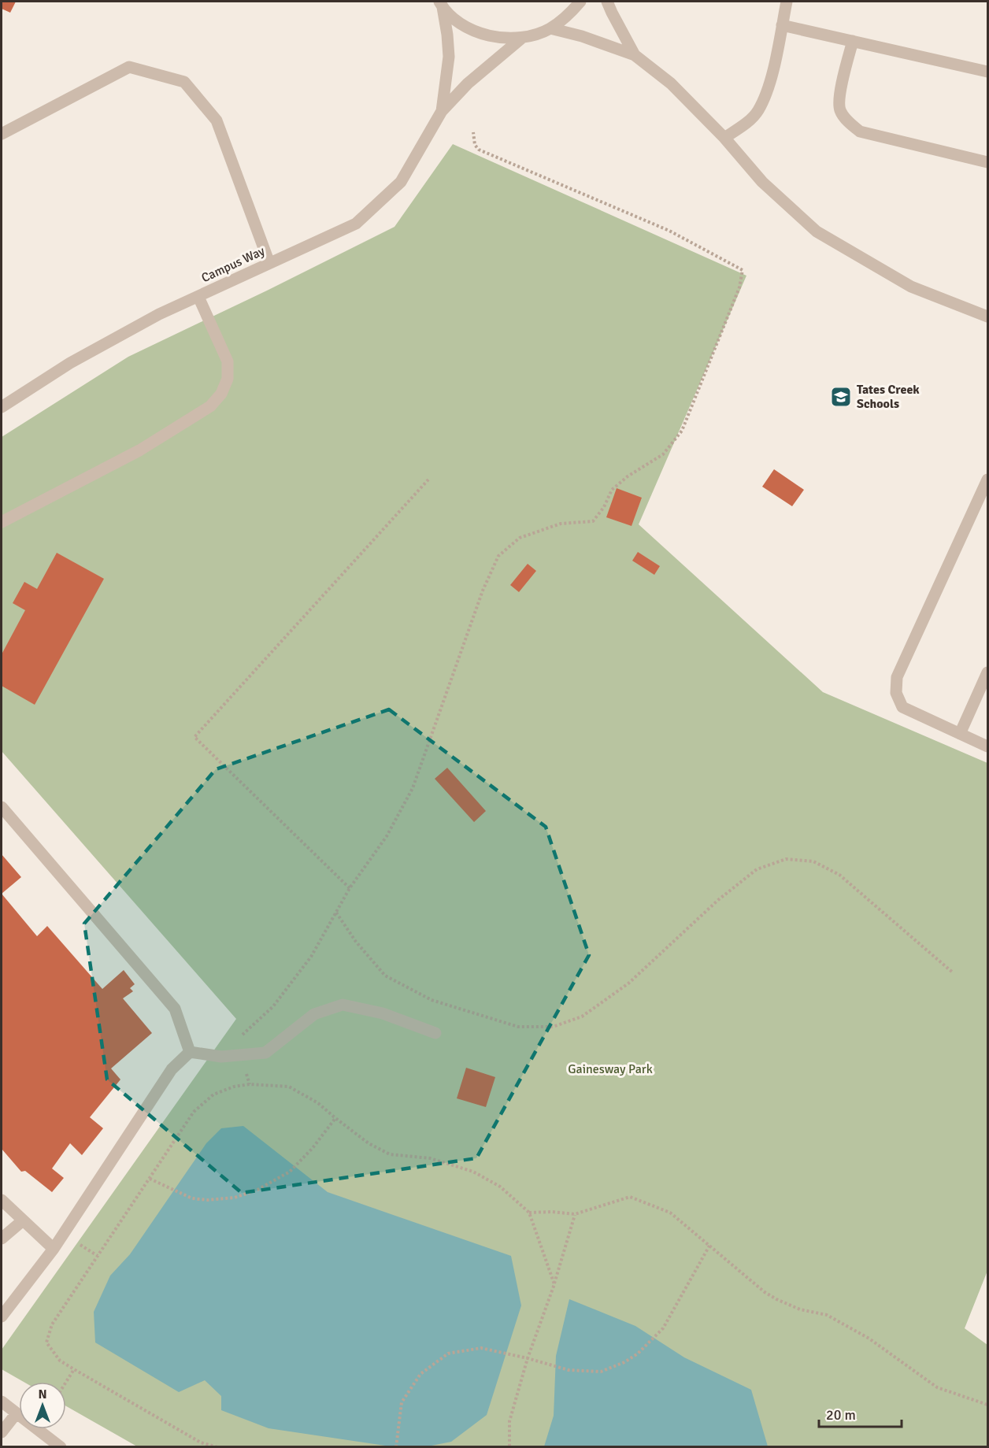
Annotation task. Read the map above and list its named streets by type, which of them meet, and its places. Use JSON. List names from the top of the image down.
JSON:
{
  "streets": {
    "street": ["Campus Way"]
  },
  "parks": ["Gainesway Park"],
  "places": {
    "school or university": ["Tates Creek Schools"]
  },
  "scale_bar": "20 m",
  "north": "top"
}
